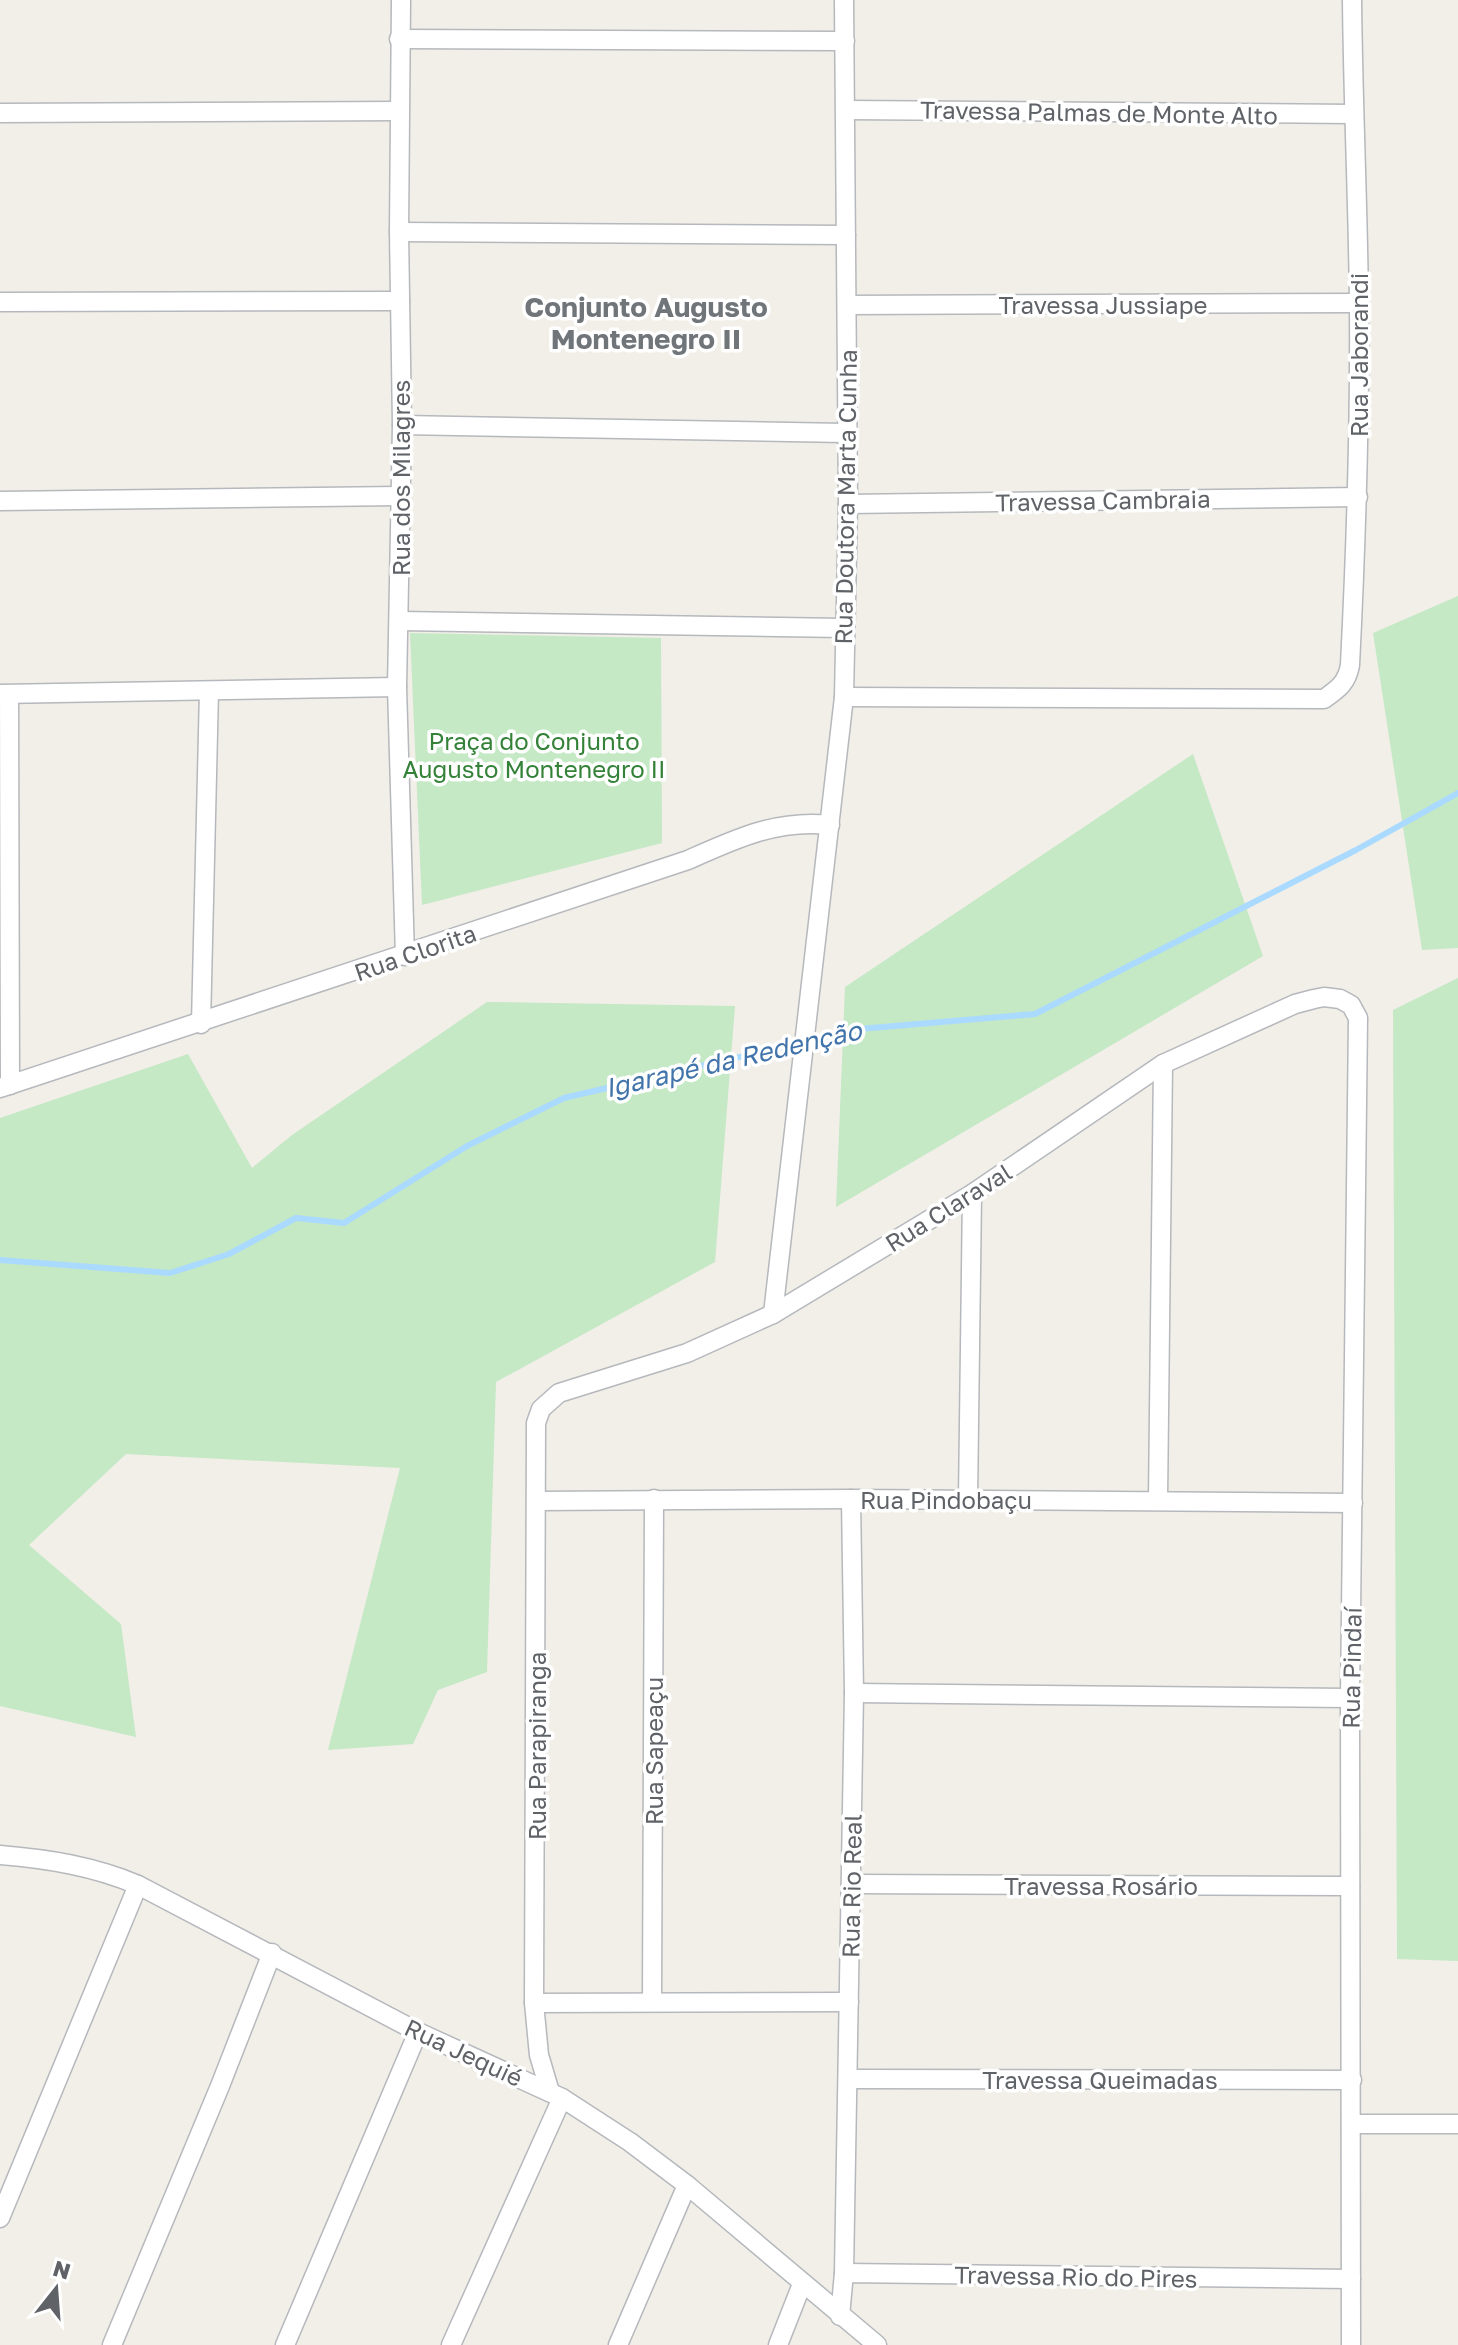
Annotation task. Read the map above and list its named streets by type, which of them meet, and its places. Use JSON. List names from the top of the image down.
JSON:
{
  "streets": {
    "street": [
      "Travessa Palmas de Monte Alto",
      "Travessa Jussiape",
      "Rua Jaborandi",
      "Rua dos Milagres",
      "Rua Doutora Marta Cunha",
      "Travessa Cambraia",
      "Rua Clorita",
      "Rua Claraval",
      "Rua Pindobaçu",
      "Rua Pindaí",
      "Rua Parapiranga",
      "Rua Sapeaçu",
      "Travessa Rosário",
      "Rua Rio Real",
      "Rua Jequié",
      "Travessa Queimadas",
      "Travessa Rio do Pires"
    ]
  },
  "crossings": [
    ["Travessa Palmas de Monte Alto", "Rua Jaborandi"],
    ["Travessa Palmas de Monte Alto", "Rua Doutora Marta Cunha"],
    ["Travessa Jussiape", "Rua Jaborandi"],
    ["Travessa Jussiape", "Rua Doutora Marta Cunha"],
    ["Rua Jaborandi", "Rua Doutora Marta Cunha"],
    ["Rua Jaborandi", "Travessa Cambraia"],
    ["Rua dos Milagres", "Rua Clorita"],
    ["Rua Doutora Marta Cunha", "Travessa Cambraia"],
    ["Rua Doutora Marta Cunha", "Rua Clorita"],
    ["Rua Doutora Marta Cunha", "Rua Claraval"],
    ["Rua Claraval", "Rua Pindaí"],
    ["Rua Claraval", "Rua Parapiranga"],
    ["Rua Pindobaçu", "Rua Pindaí"],
    ["Rua Pindobaçu", "Rua Parapiranga"],
    ["Rua Pindobaçu", "Rua Sapeaçu"],
    ["Rua Pindobaçu", "Rua Rio Real"],
    ["Rua Pindaí", "Travessa Rosário"],
    ["Rua Pindaí", "Travessa Queimadas"],
    ["Rua Pindaí", "Travessa Rio do Pires"],
    ["Rua Parapiranga", "Rua Jequié"],
    ["Travessa Rosário", "Rua Rio Real"],
    ["Rua Rio Real", "Travessa Queimadas"],
    ["Rua Rio Real", "Travessa Rio do Pires"]
  ],
  "districts": ["Conjunto Augusto Montenegro II"],
  "water": ["Igarapé da Redenção"],
  "parks": ["Praça do Conjunto Augusto Montenegro II"],
  "north": "top"
}
